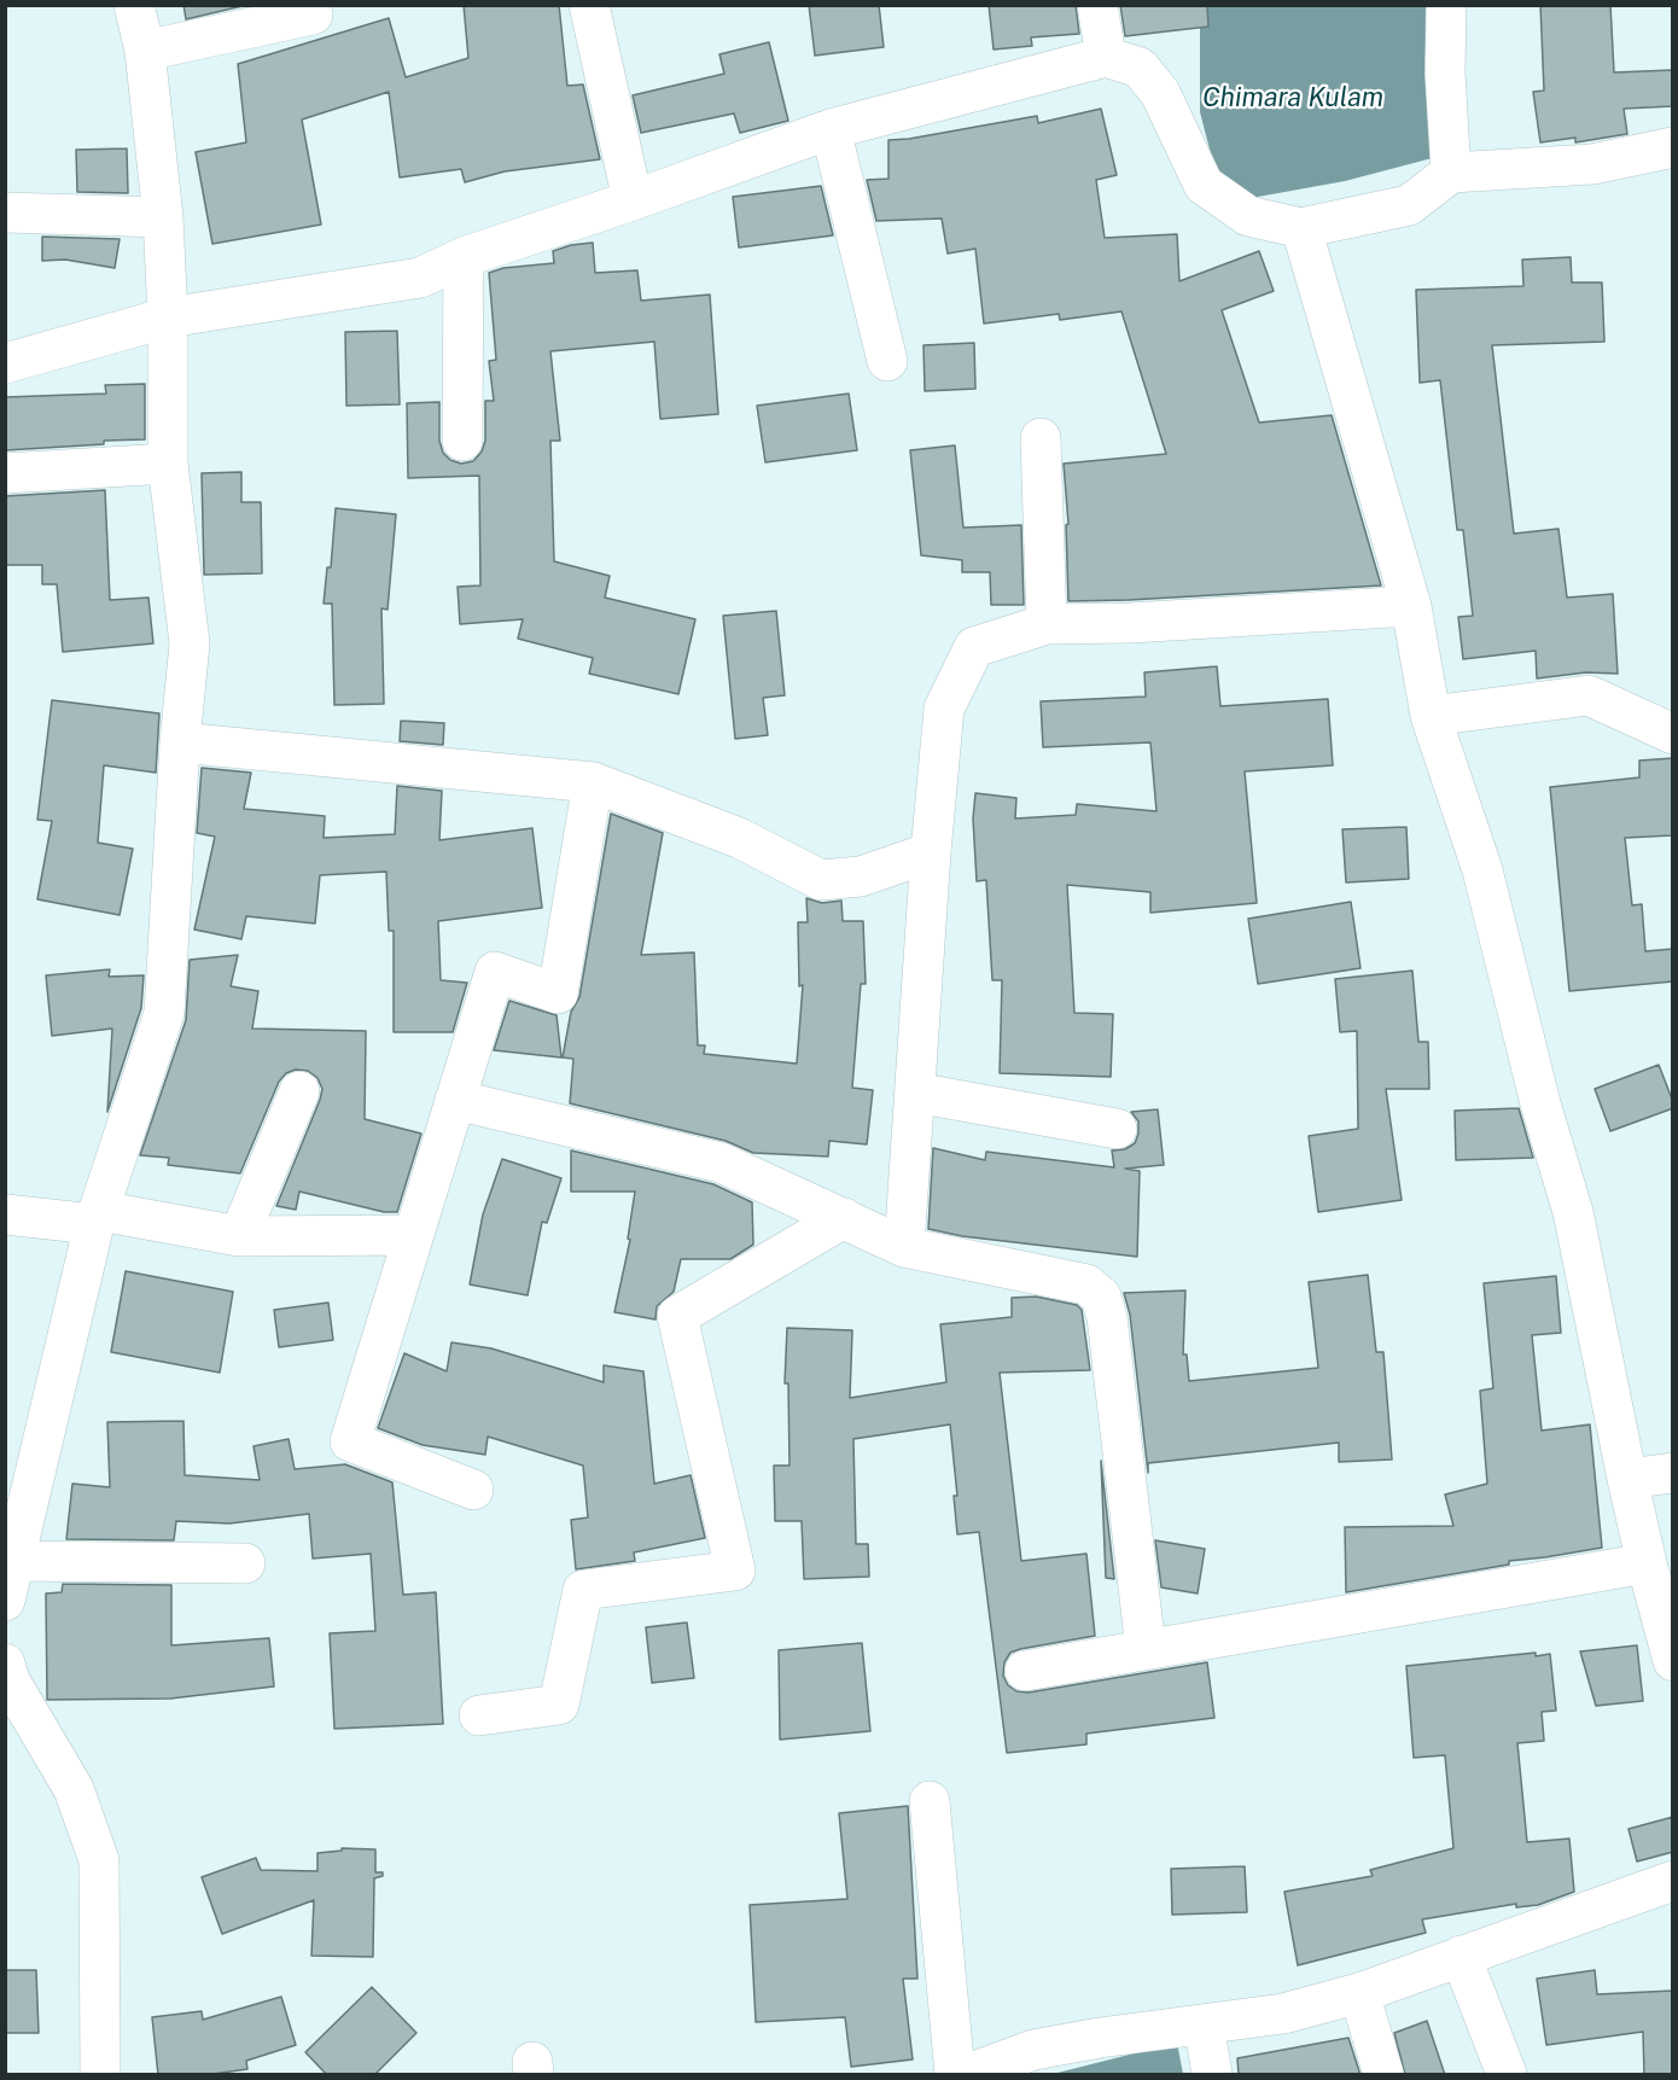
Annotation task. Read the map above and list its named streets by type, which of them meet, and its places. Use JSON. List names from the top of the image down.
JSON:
{
  "water": ["Chimara Kulam"]
}
